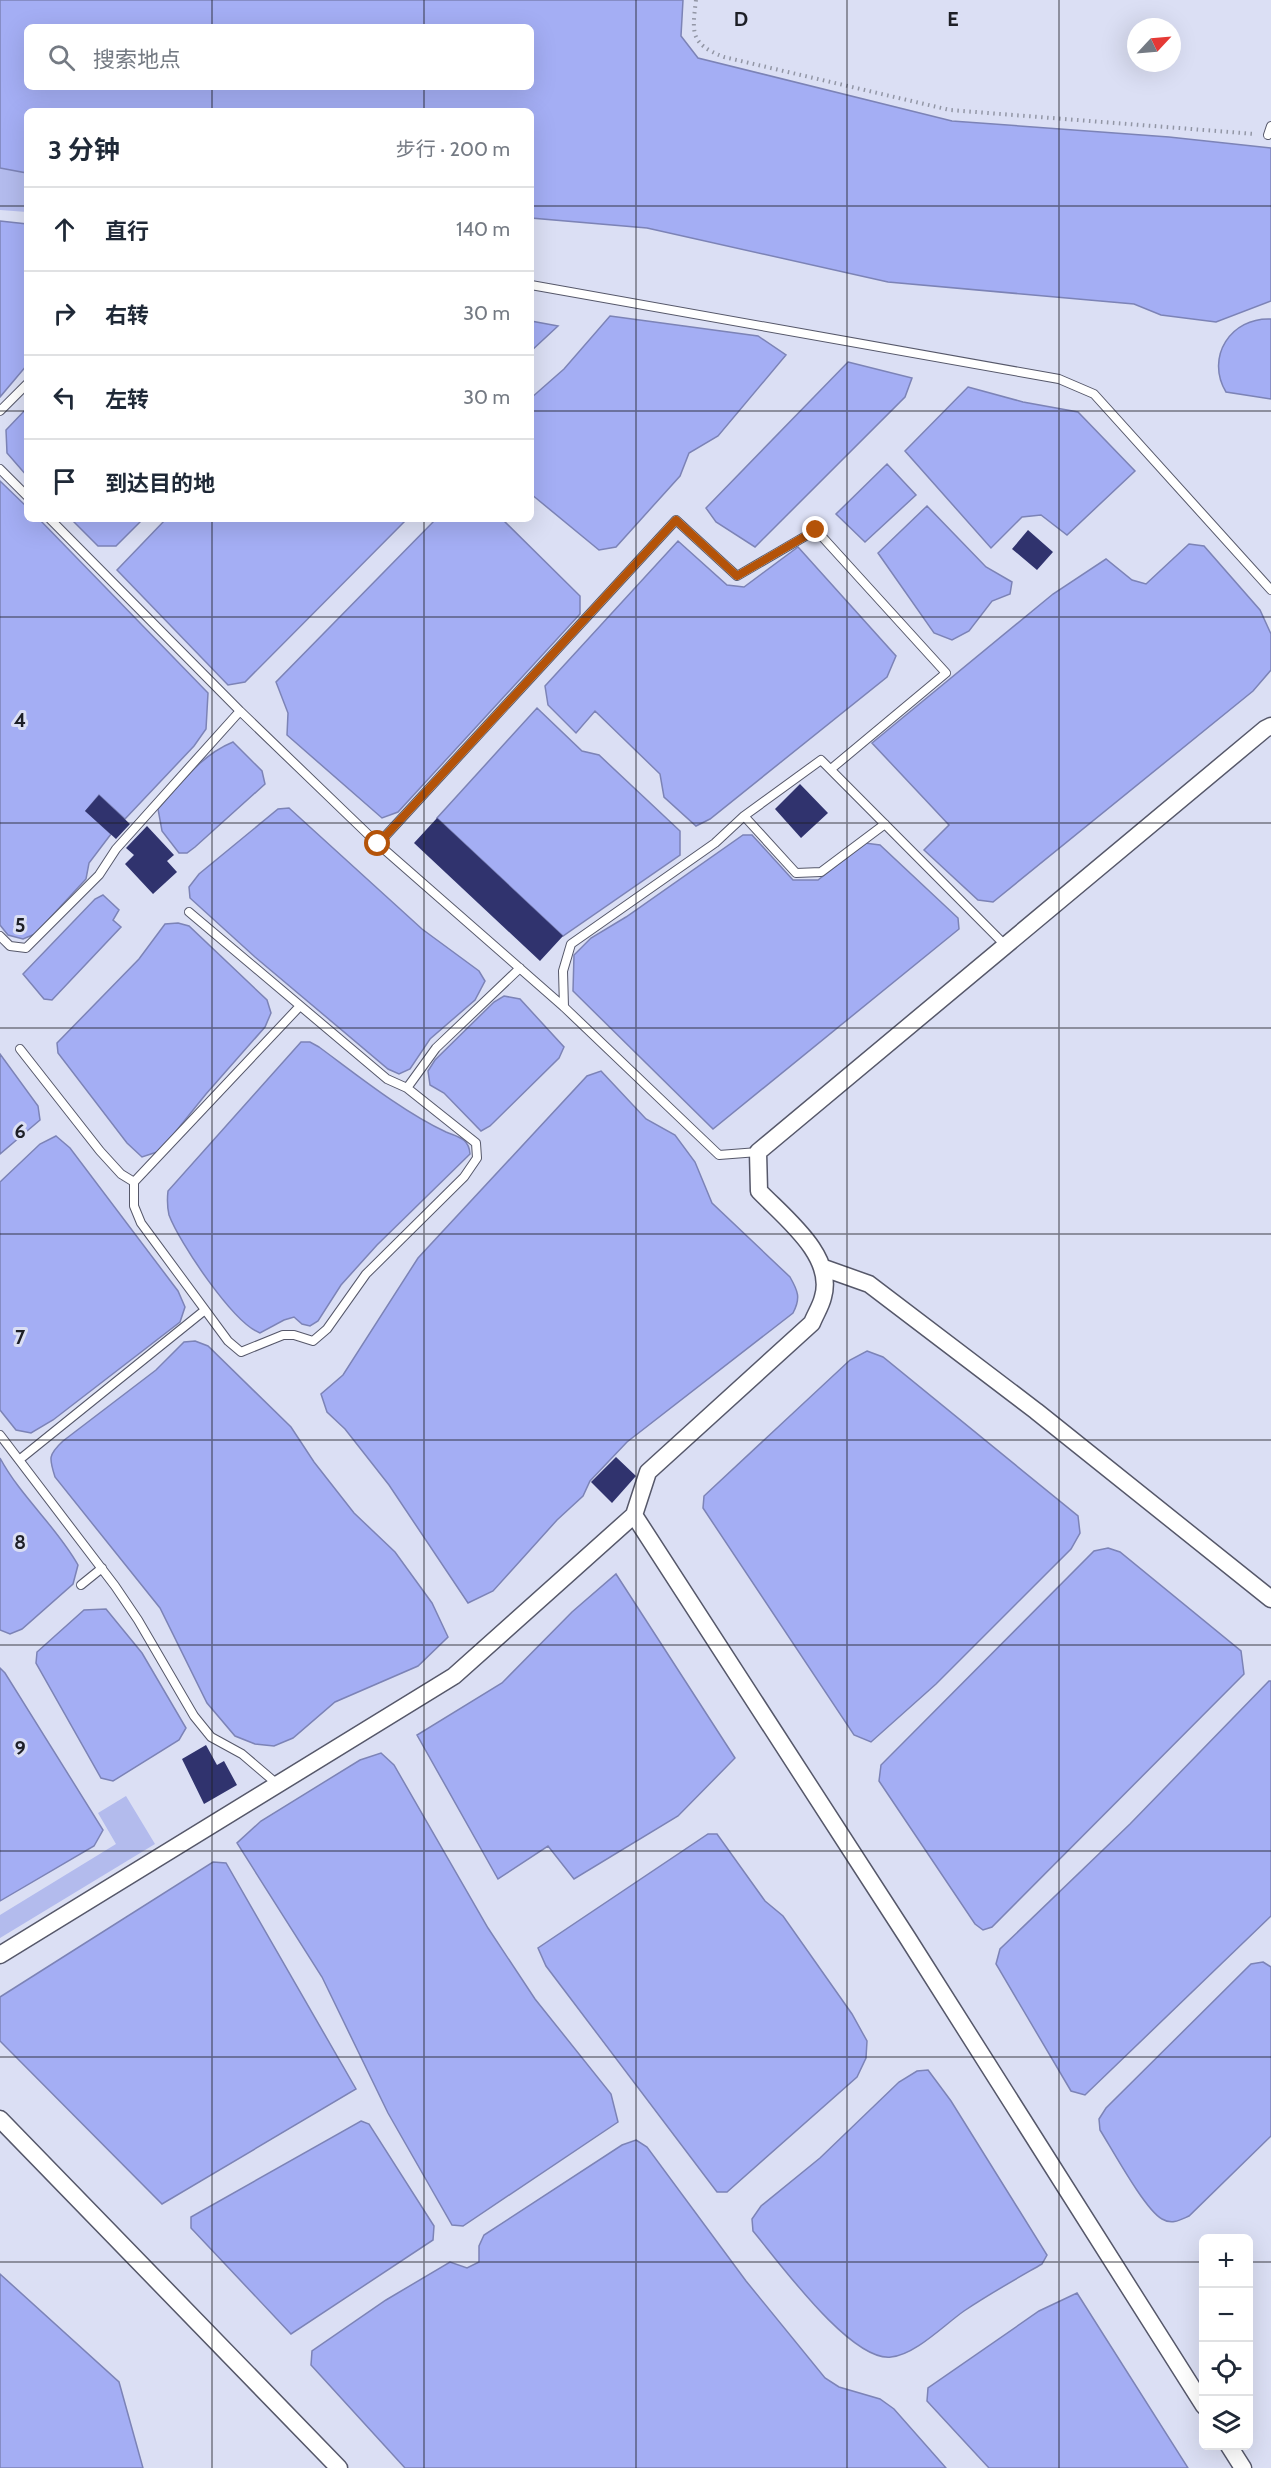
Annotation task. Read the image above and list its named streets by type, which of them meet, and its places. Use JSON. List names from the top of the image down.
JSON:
{
  "north": "top right",
  "page": {
    "search": "搜索地点",
    "heading": ["3 分钟", "步行 · 200 m"],
    "list": [
      ["直行", "140 m"],
      ["右转", "30 m"],
      ["左转", "30 m"],
      "到达目的地"
    ],
    "map_buttons": ["+", "−"]
  },
  "grid": {
    "columns": ["D", "E"],
    "rows": [
      "4",
      "5",
      "6",
      "7",
      "8",
      "9"
    ]
  }
}
